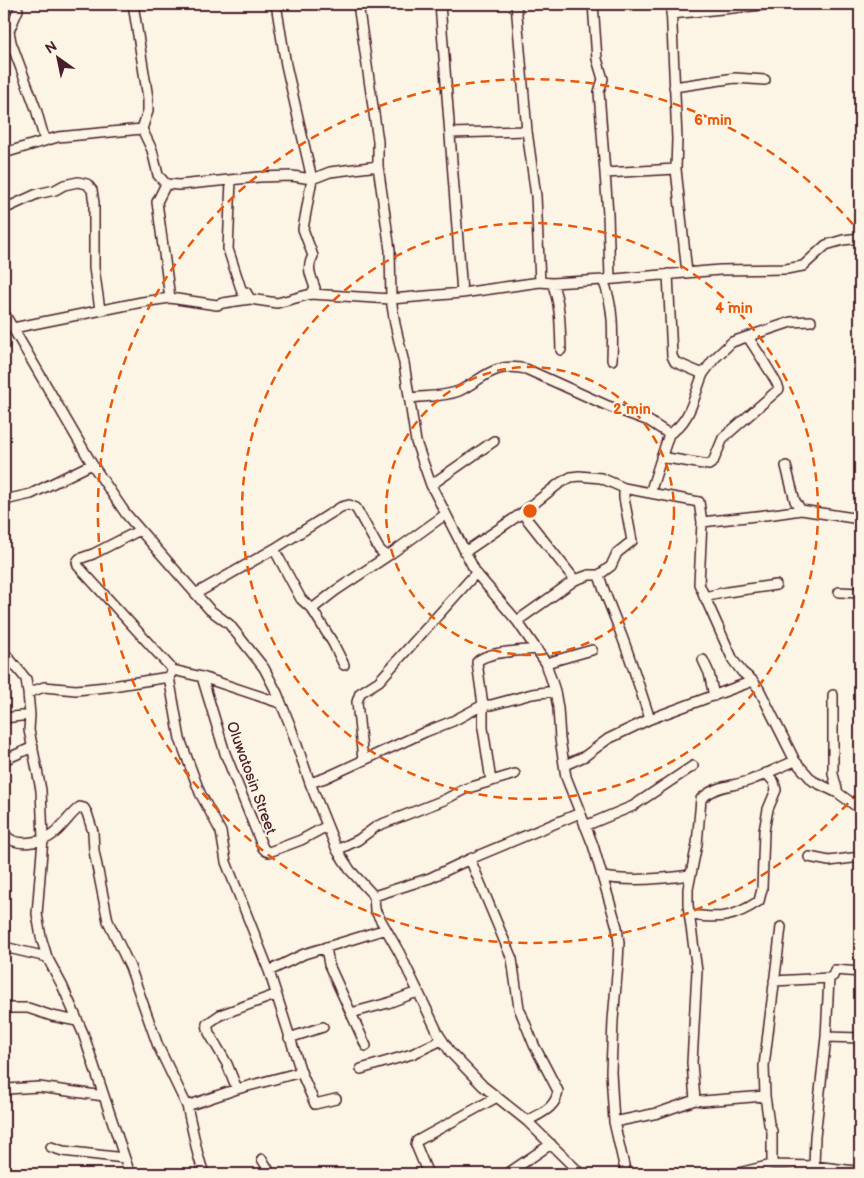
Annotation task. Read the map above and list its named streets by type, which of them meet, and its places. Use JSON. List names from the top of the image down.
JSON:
{
  "streets": {
    "street": ["Oluwatosin Street"]
  },
  "north": "top left",
  "rings": ["6 min", "4 min", "2 min"]
}
